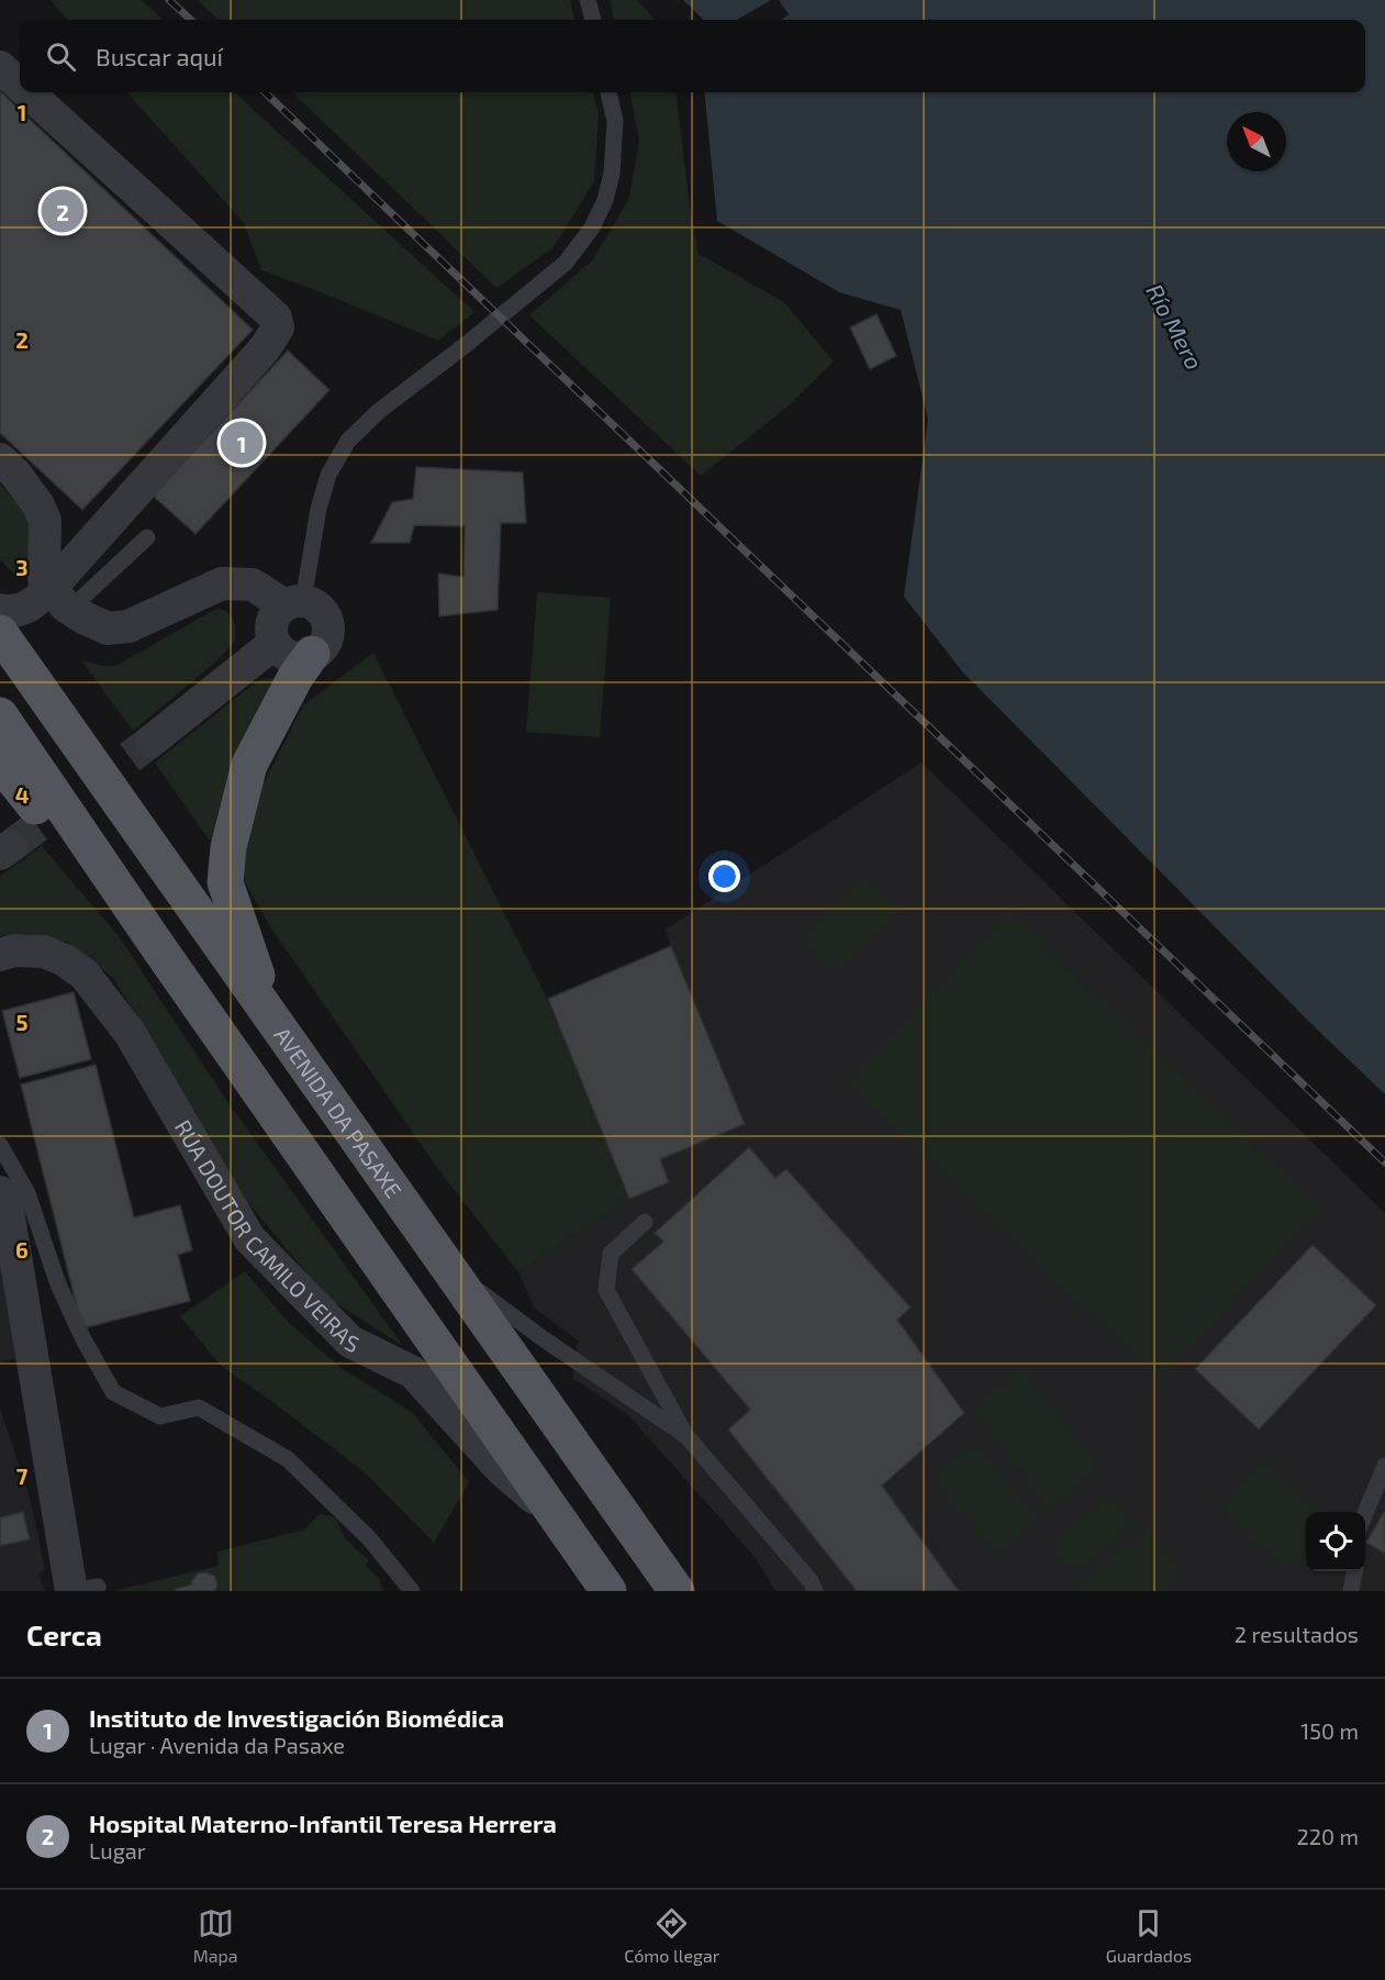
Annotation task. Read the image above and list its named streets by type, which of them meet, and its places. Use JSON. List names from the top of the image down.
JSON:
{
  "streets": {
    "main road": ["AVENIDA DA PASAXE"],
    "street": ["RÚA DOUTOR CAMILO VEIRAS"]
  },
  "water": ["Río Mero"],
  "north": "top left",
  "page": {
    "search": "Buscar aquí",
    "pins": ["2", "1"],
    "heading": ["Cerca", "2 resultados"],
    "list": [
      {
        "mark": "1",
        "name": "Instituto de Investigación Biomédica",
        "note": "Lugar · Avenida da Pasaxe",
        "value": "150 m"
      },
      {
        "mark": "2",
        "name": "Hospital Materno-Infantil Teresa Herrera",
        "note": "Lugar",
        "value": "220 m"
      }
    ],
    "nav": ["Mapa", "Cómo llegar", "Guardados"]
  },
  "grid": {
    "rows": [
      "1",
      "2",
      "3",
      "4",
      "5",
      "6",
      "7"
    ]
  }
}
